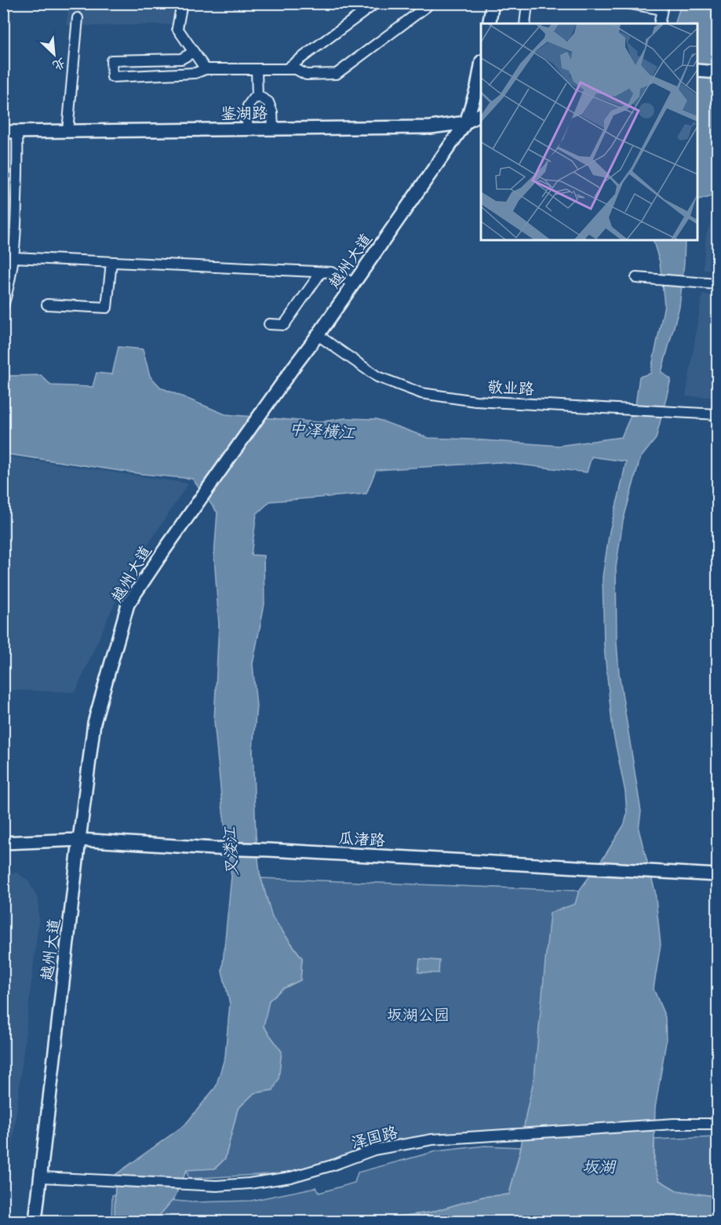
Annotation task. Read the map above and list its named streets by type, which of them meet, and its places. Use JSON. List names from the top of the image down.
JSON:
{
  "streets": {
    "street": [
      "鉴湖路",
      "越州大道",
      "敬业路",
      "瓜渚路",
      "泽国路"
    ]
  },
  "crossings": [
    ["鉴湖路", "越州大道"],
    ["越州大道", "敬业路"],
    ["越州大道", "瓜渚路"],
    ["越州大道", "泽国路"]
  ],
  "water": ["中泽横江", "叉溇江", "坂湖"],
  "parks": ["坂湖公园"],
  "north": "bottom right"
}
